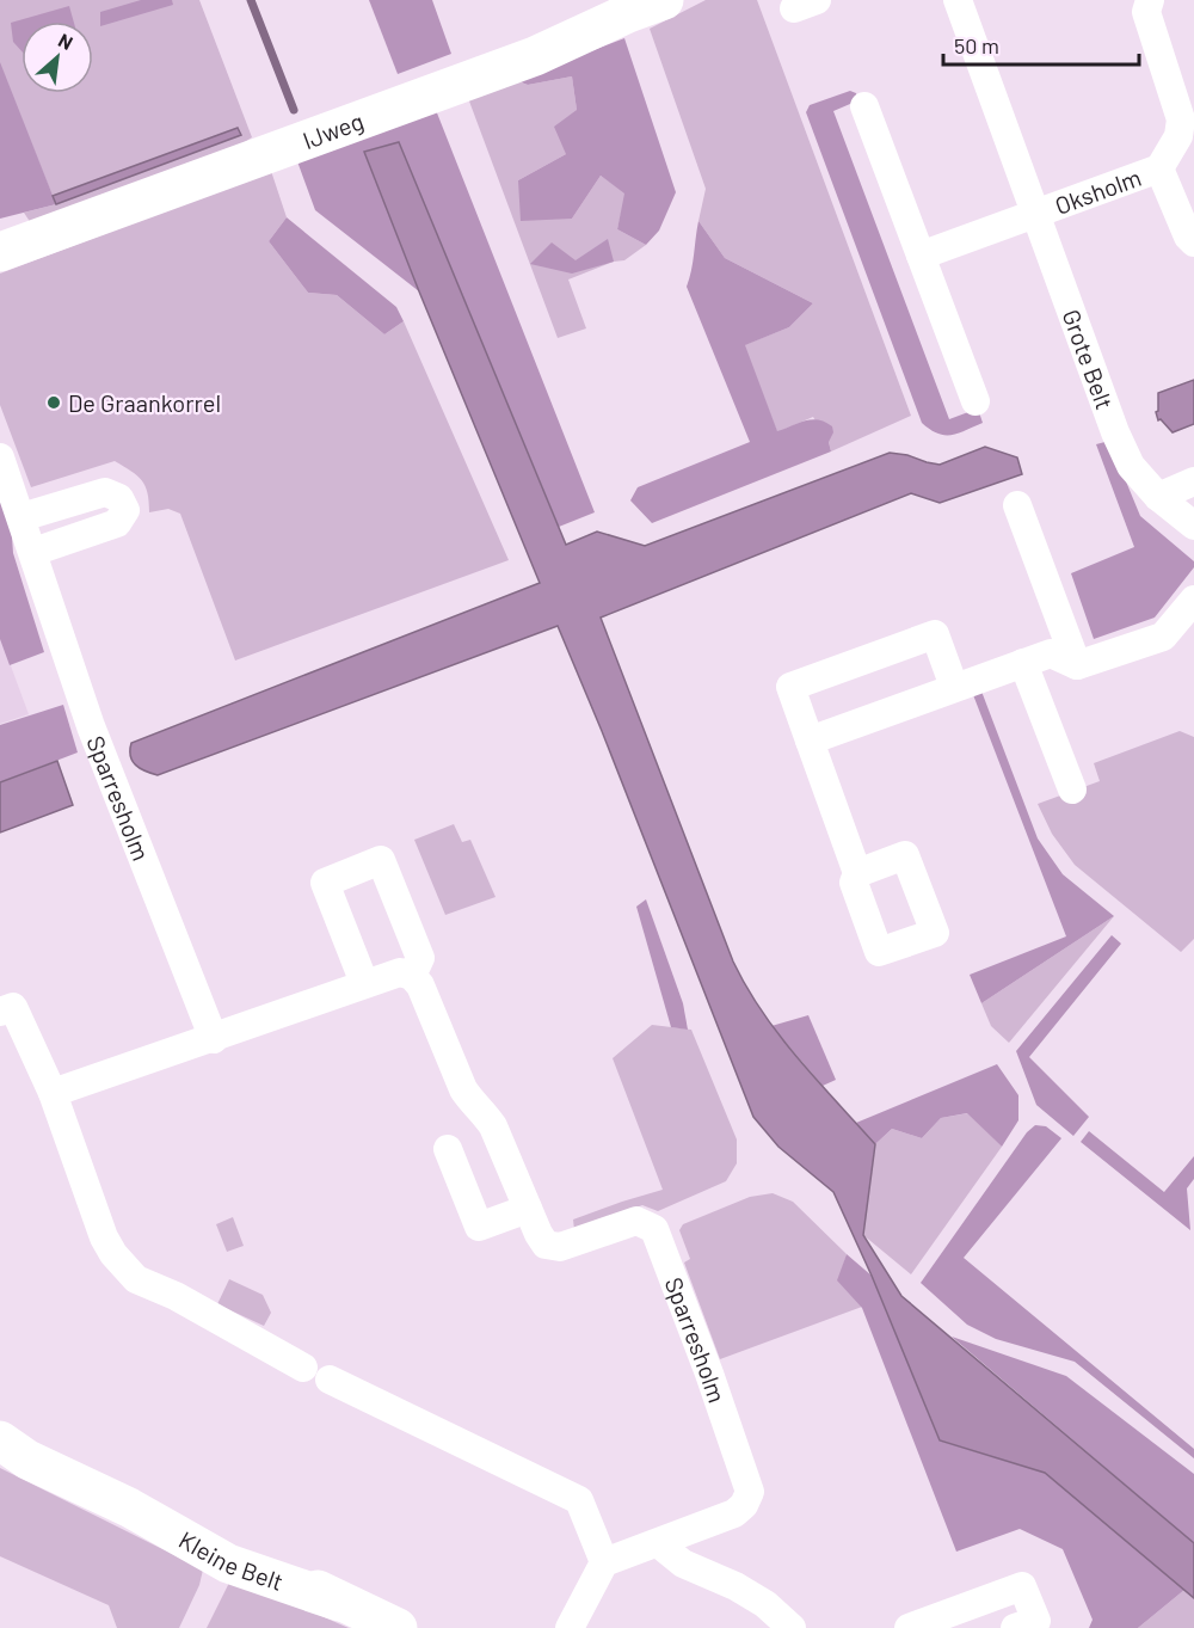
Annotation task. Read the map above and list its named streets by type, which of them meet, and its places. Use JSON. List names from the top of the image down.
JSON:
{
  "streets": {
    "street": [
      "IJweg",
      "Oksholm",
      "Grote Belt",
      "Sparresholm",
      "Kleine Belt"
    ]
  },
  "crossings": [
    ["Oksholm", "Grote Belt"]
  ],
  "places": ["De Graankorrel"],
  "scale_bar": "50 m",
  "north": "top right"
}
